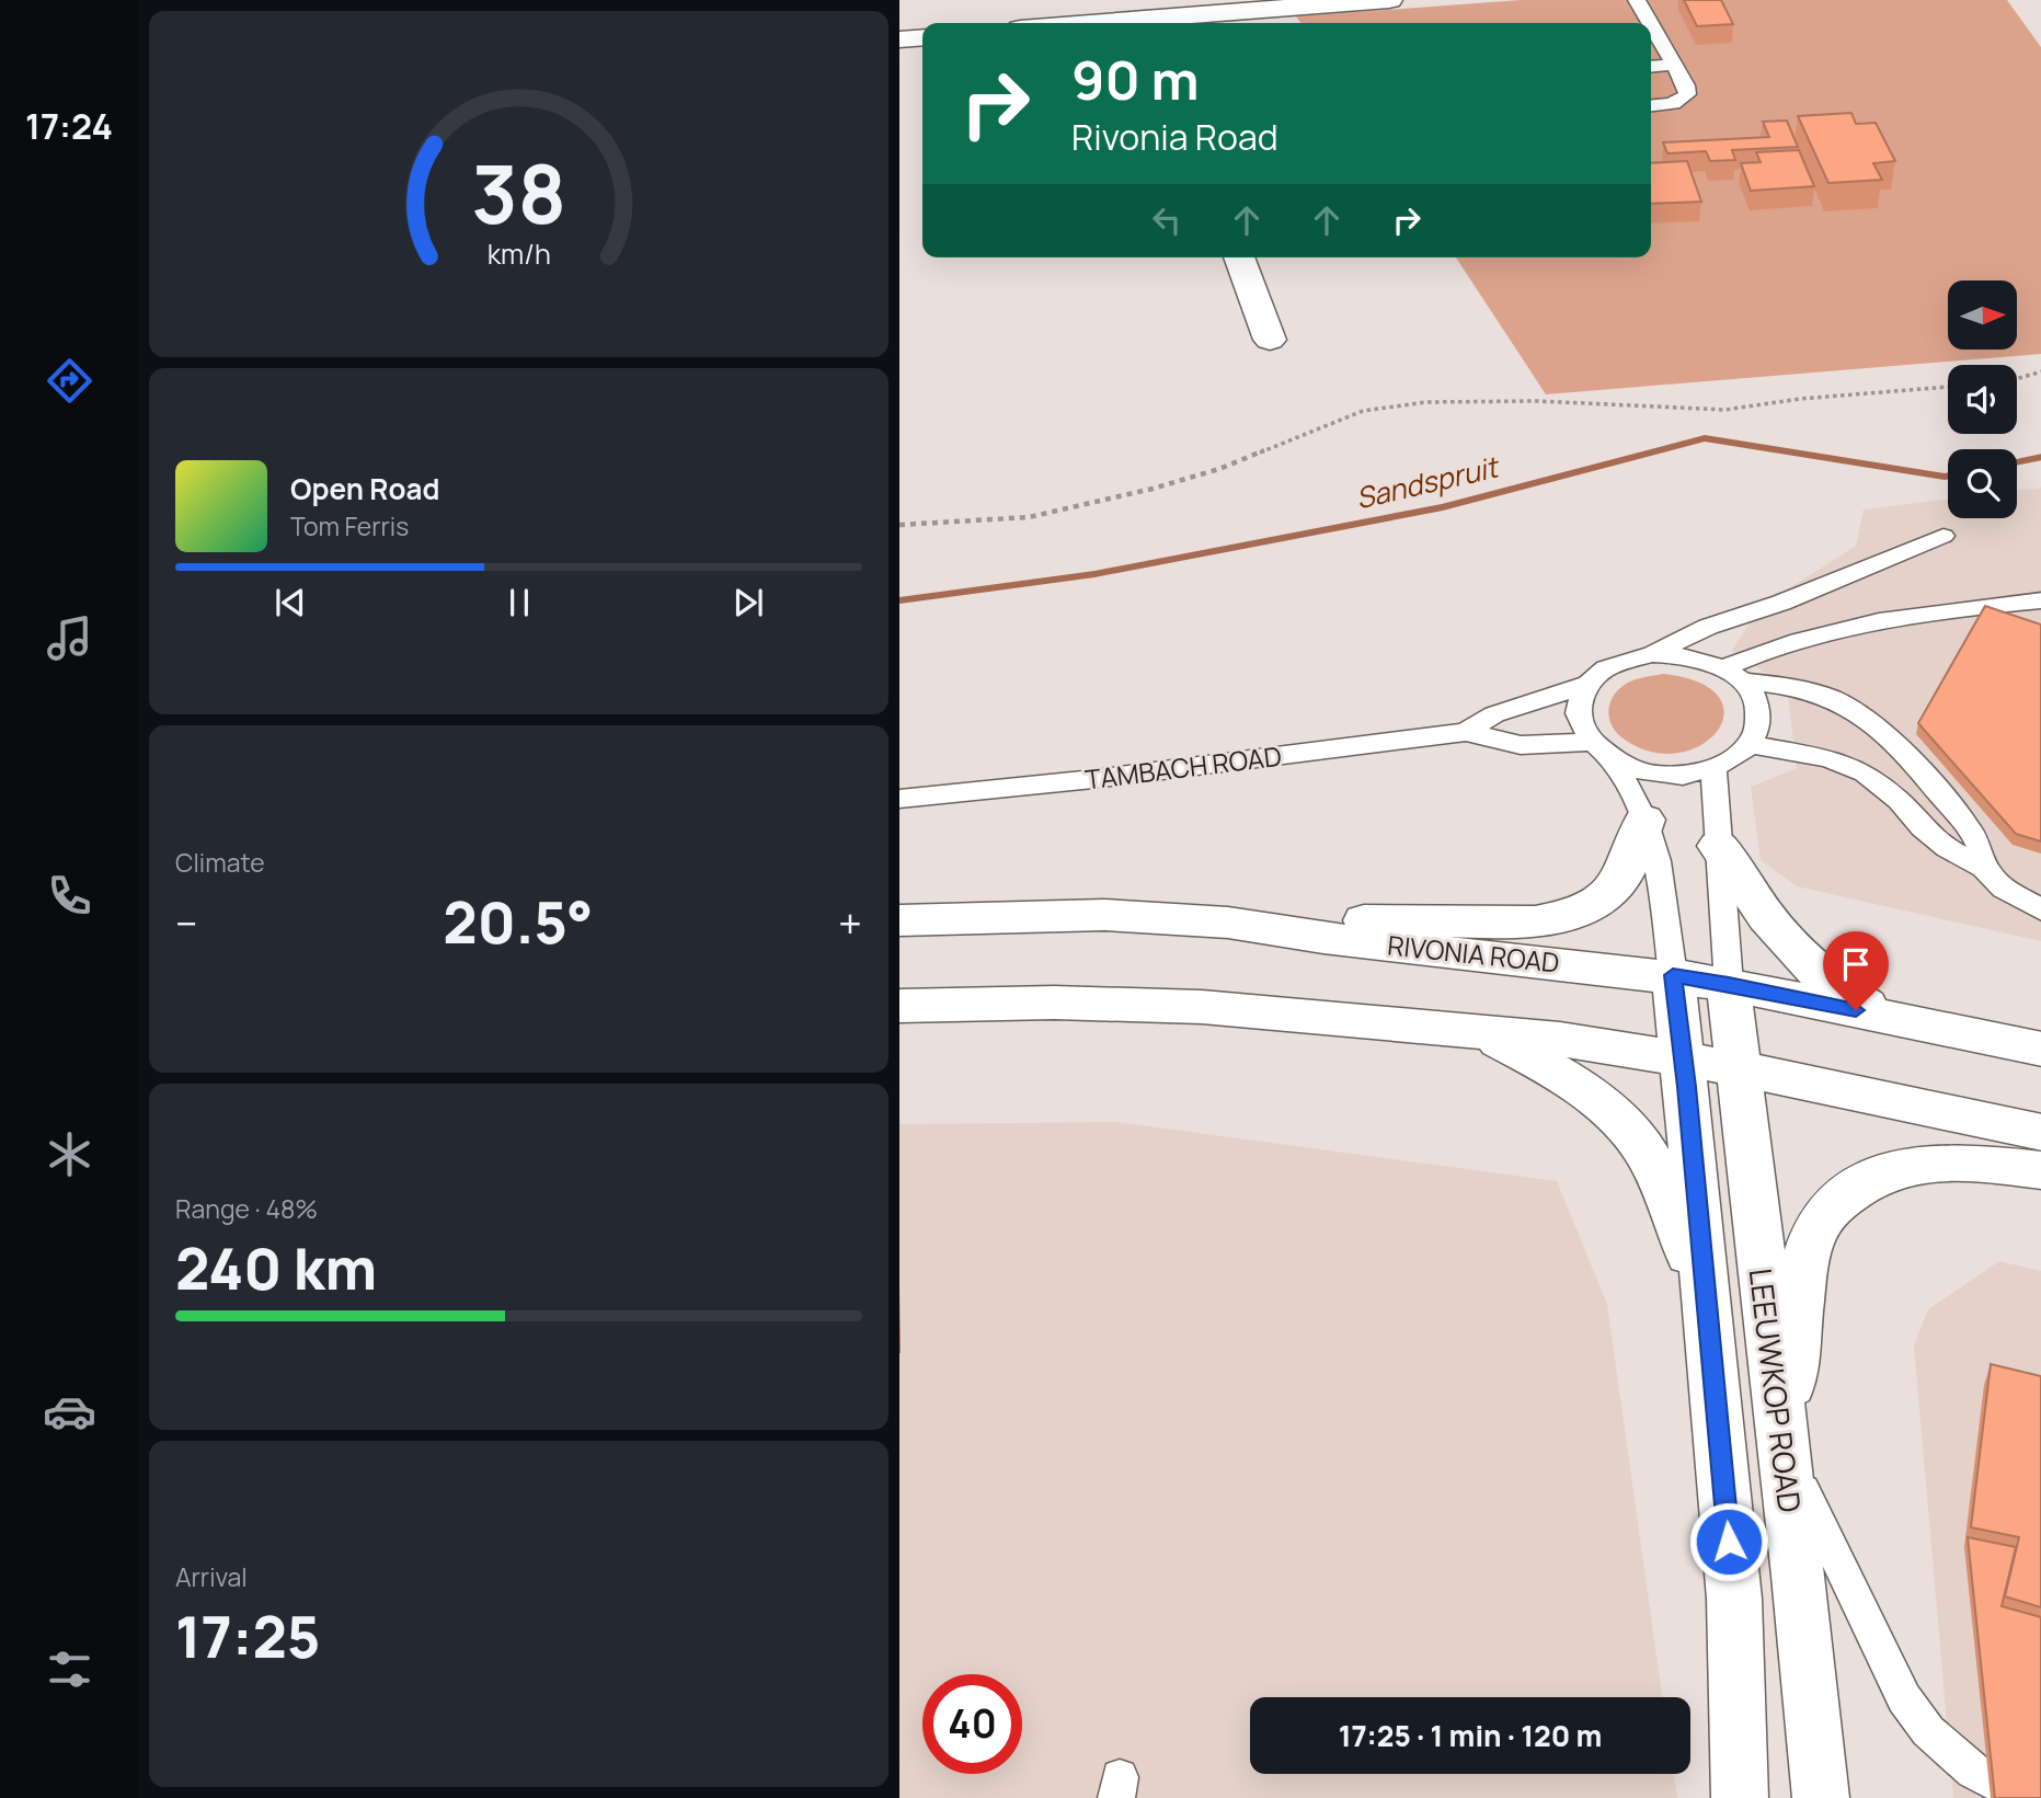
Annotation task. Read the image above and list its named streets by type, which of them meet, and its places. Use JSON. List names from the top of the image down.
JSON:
{
  "streets": {
    "main road": ["RIVONIA ROAD", "LEEUWKOP ROAD"],
    "lane": ["TAMBACH ROAD"]
  },
  "crossings": [
    ["RIVONIA ROAD", "LEEUWKOP ROAD"]
  ],
  "water": ["Sandspruit"],
  "north": "right",
  "page": {
    "tabs": "17:24",
    "turn": ["90 m", "Rivonia Road"],
    "song": ["Open Road", "Tom Ferris"],
    "tile": [
      "Climate",
      ["Range · 48%", "240 km"],
      ["Arrival", "17:25"]
    ],
    "heat": ["−", "20.5°", "+"],
    "limit": "40",
    "trip": "17:25 · 1 min · 120 m",
    "gauge": ["38", "km/h"]
  }
}
